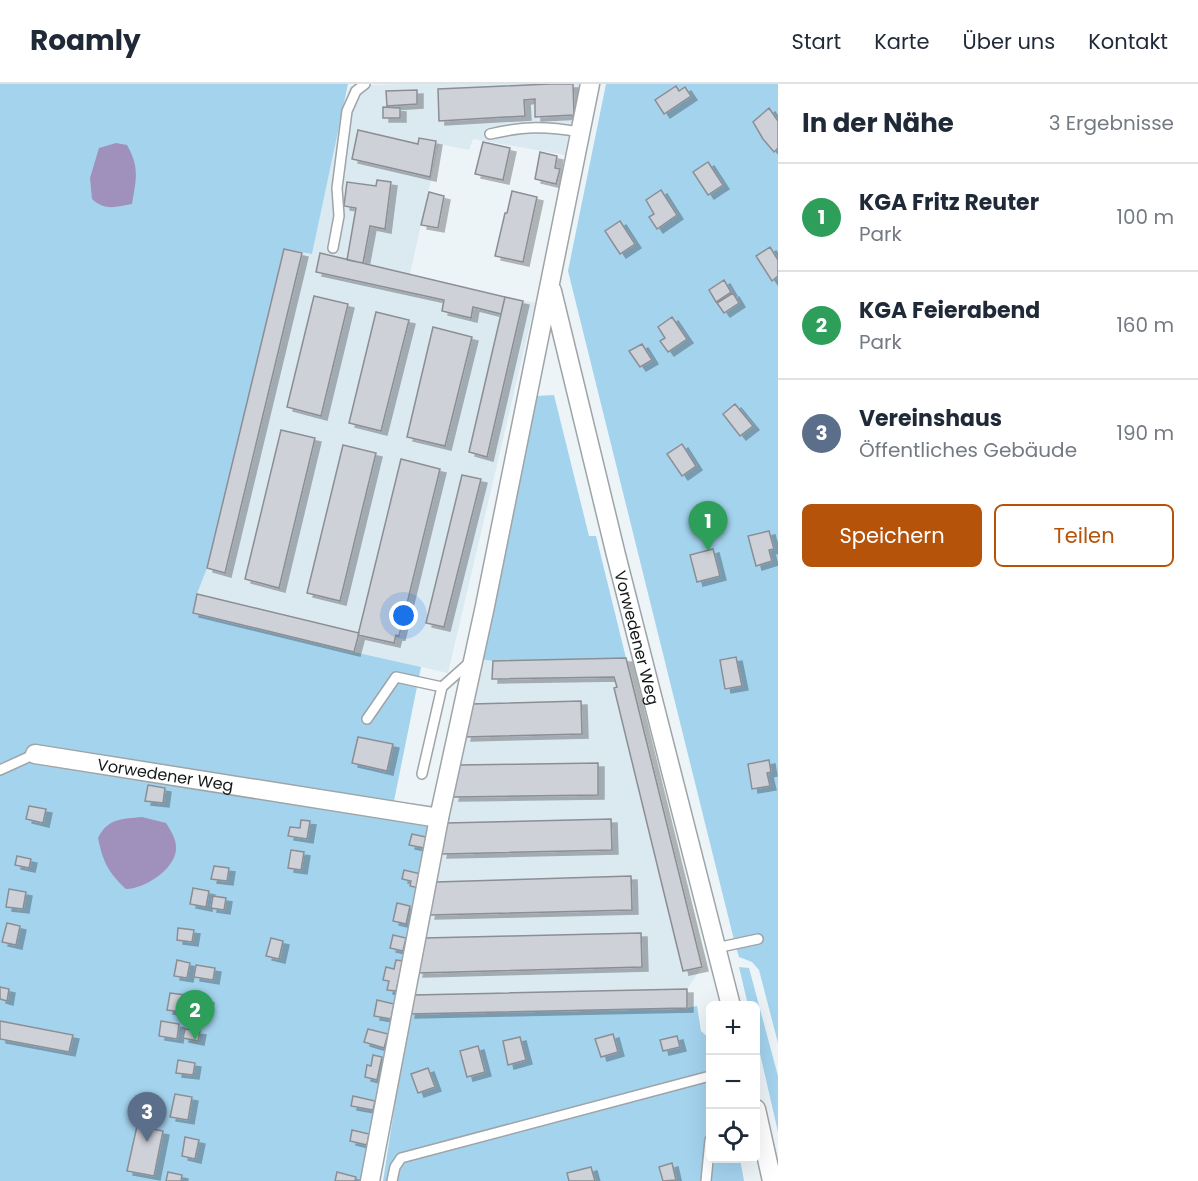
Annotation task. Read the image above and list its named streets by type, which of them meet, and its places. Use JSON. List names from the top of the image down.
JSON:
{
  "streets": {
    "street": ["Vorwedener Weg"]
  },
  "page": {
    "header": "Roamly",
    "nav": [
      "Start",
      "Karte",
      "Über uns",
      "Kontakt"
    ],
    "heading": ["In der Nähe", "3 Ergebnisse"],
    "list": [
      {
        "mark": "1",
        "name": "KGA Fritz Reuter",
        "note": "Park",
        "value": "100 m"
      },
      {
        "mark": "2",
        "name": "KGA Feierabend",
        "note": "Park",
        "value": "160 m"
      },
      {
        "mark": "3",
        "name": "Vereinshaus",
        "note": "Öffentliches Gebäude",
        "value": "190 m"
      }
    ],
    "buttons": ["Speichern", "Teilen"],
    "pins": ["1", "2", "3"],
    "map_buttons": ["+", "−"]
  }
}
